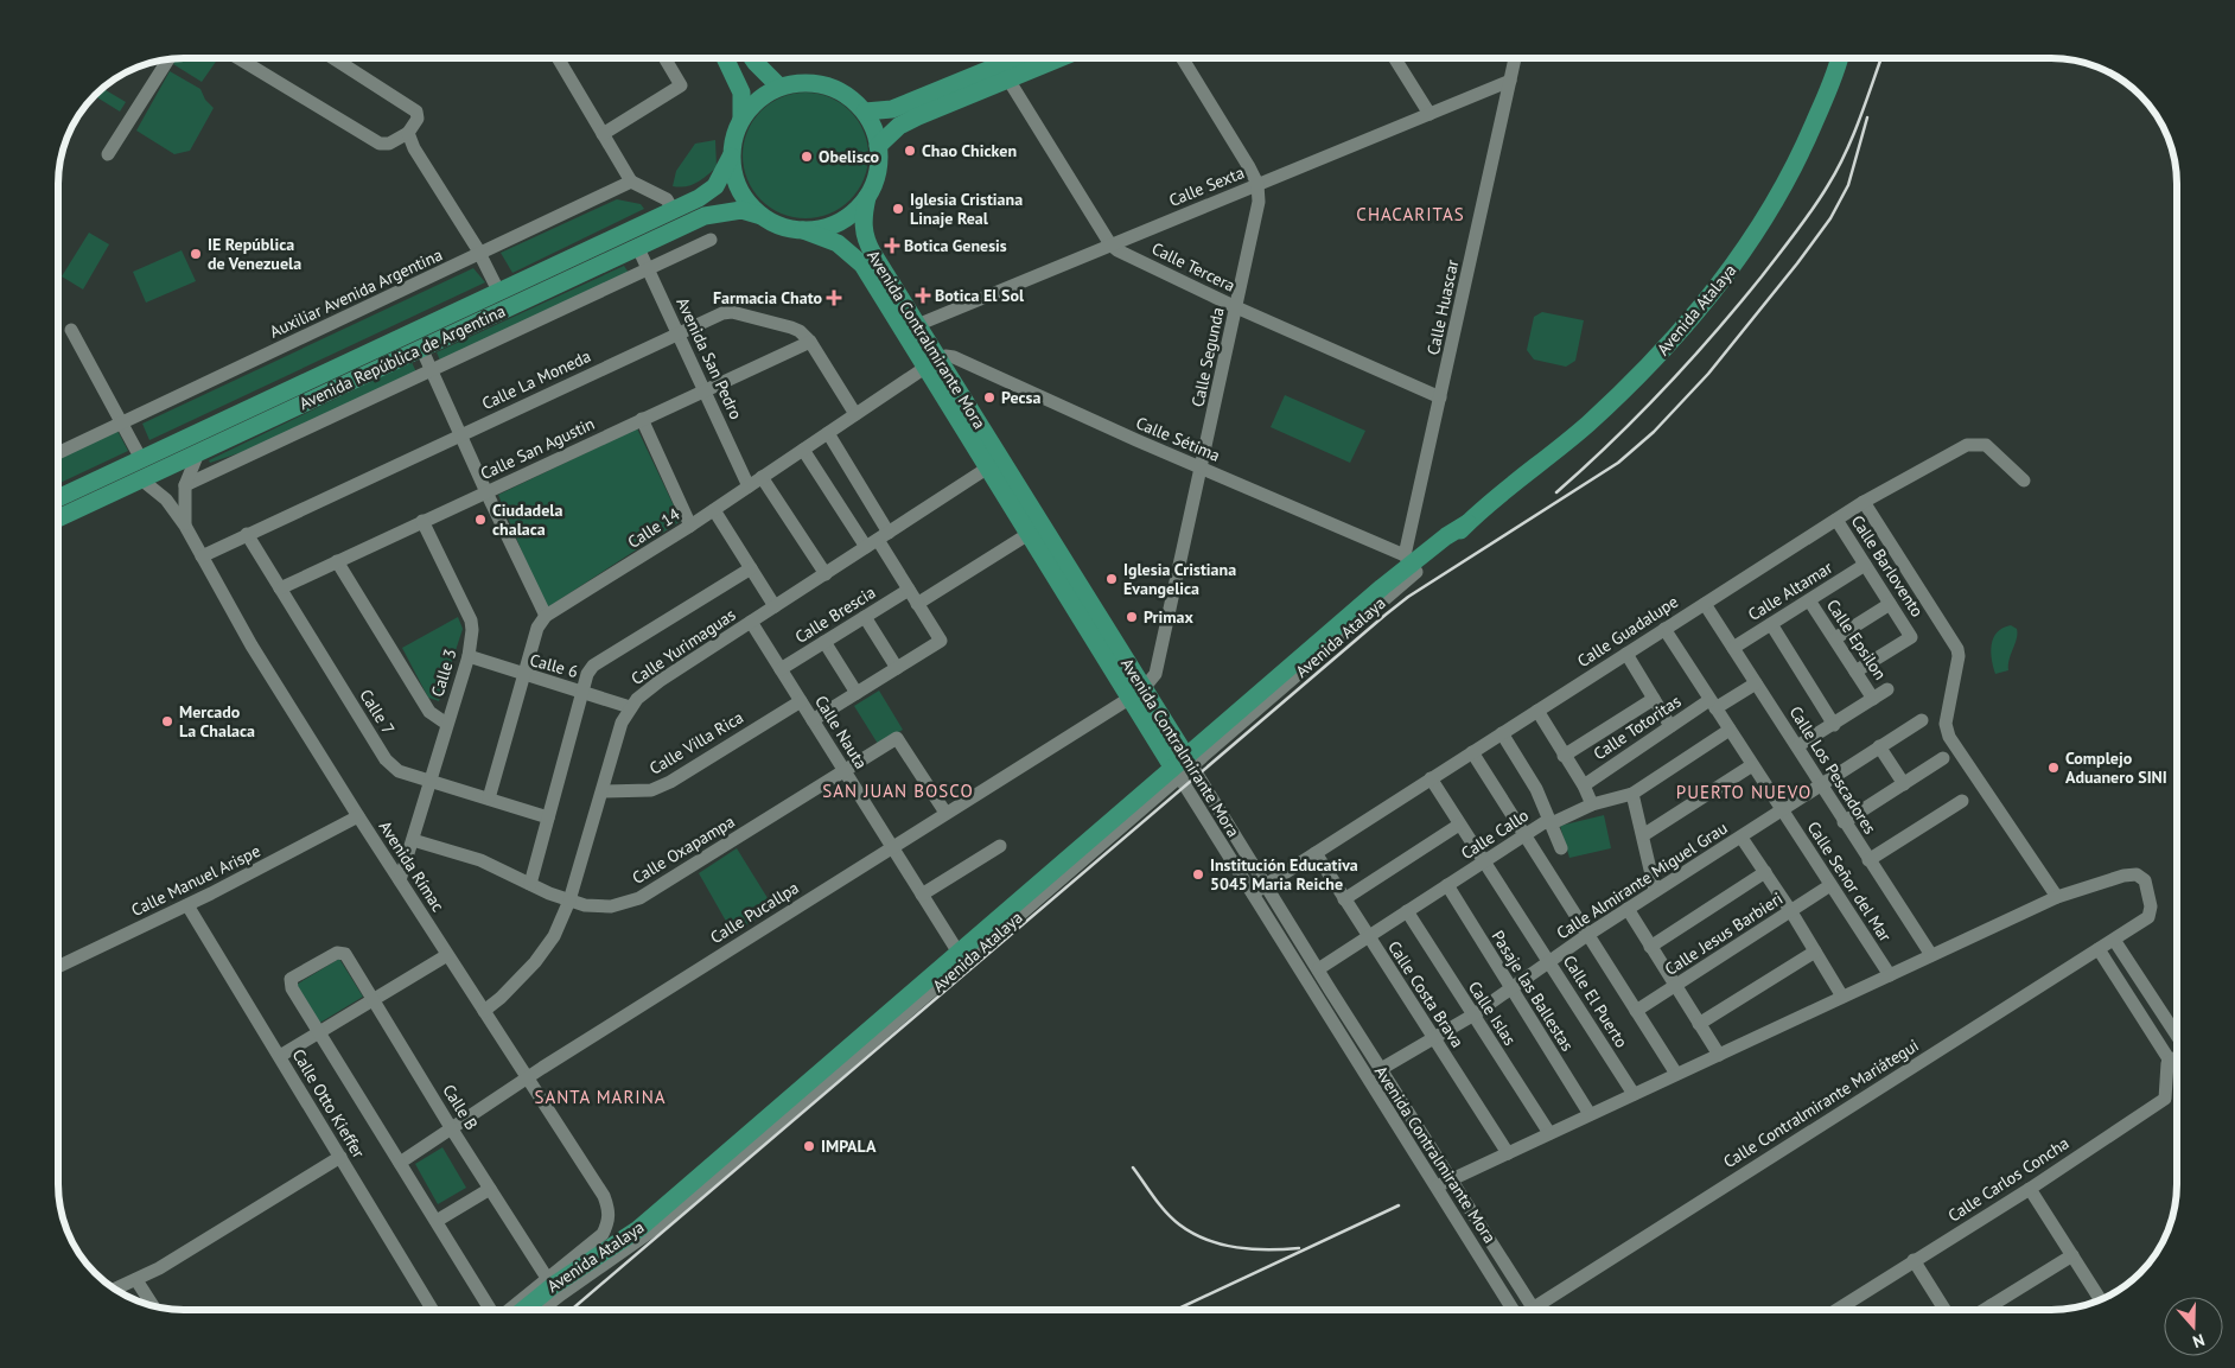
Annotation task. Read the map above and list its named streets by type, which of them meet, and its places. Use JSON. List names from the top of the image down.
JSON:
{
  "streets": {
    "main road": ["Avenida Atalaya", "Avenida Contralmirante Mora", "Avenida República de Argentina"],
    "street": [
      "Calle Sexta",
      "Calle Tercera",
      "Auxiliar Avenida Argentina",
      "Calle Huascar",
      "Calle Segunda",
      "Avenida San Pedro",
      "Calle La Moneda",
      "Calle Sétima",
      "Calle San Agustin",
      "Calle 14",
      "Calle Barlovento",
      "Calle Altamar",
      "Calle Brescia",
      "Calle Guadalupe",
      "Calle Epsilon",
      "Calle Yurimaguas",
      "Calle 6",
      "Calle 3",
      "Calle 7",
      "Calle Totoritas",
      "Calle Nauta",
      "Calle Villa Rica",
      "Calle Los Pescadores",
      "Calle Callo",
      "Calle Oxapampa",
      "Avenida Rímac",
      "Calle Manuel Arispe",
      "Calle Almirante Miguel Grau",
      "Calle Señor del Mar",
      "Calle Pucallpa",
      "Calle Jesus Barbieri",
      "Pasaje las Ballestas",
      "Calle Costa Brava",
      "Calle El Puerto",
      "Calle Islas",
      "Calle Otto Kieffer",
      "Calle Contralmirante Mariátegui",
      "Calle B",
      "Calle Carlos Concha"
    ]
  },
  "crossings": [
    ["Calle Sexta", "Calle Tercera"],
    ["Calle Sexta", "Calle Huascar"],
    ["Calle Sexta", "Avenida Contralmirante Mora"],
    ["Calle Sexta", "Calle Segunda"],
    ["Calle Tercera", "Calle Huascar"],
    ["Calle Tercera", "Calle Segunda"],
    ["Calle Huascar", "Avenida Atalaya"],
    ["Calle Huascar", "Calle Sétima"],
    ["Avenida Atalaya", "Avenida Contralmirante Mora"],
    ["Avenida Atalaya", "Calle Sétima"],
    ["Avenida Atalaya", "Calle Nauta"],
    ["Avenida Atalaya", "Avenida Rímac"],
    ["Avenida Atalaya", "Calle B"],
    ["Avenida Contralmirante Mora", "Avenida República de Argentina"],
    ["Avenida Contralmirante Mora", "Calle Segunda"],
    ["Avenida Contralmirante Mora", "Calle Sétima"],
    ["Avenida Contralmirante Mora", "Calle 14"],
    ["Avenida Contralmirante Mora", "Calle Guadalupe"],
    ["Avenida Contralmirante Mora", "Calle Yurimaguas"],
    ["Avenida Contralmirante Mora", "Calle Callo"],
    ["Avenida Contralmirante Mora", "Calle Almirante Miguel Grau"],
    ["Avenida Contralmirante Mora", "Calle Pucallpa"],
    ["Avenida Contralmirante Mora", "Calle Contralmirante Mariátegui"],
    ["Avenida República de Argentina", "Avenida San Pedro"],
    ["Avenida República de Argentina", "Avenida Rímac"],
    ["Calle Segunda", "Calle Sétima"],
    ["Calle Segunda", "Calle Pucallpa"],
    ["Avenida San Pedro", "Calle La Moneda"],
    ["Avenida San Pedro", "Calle San Agustin"],
    ["Avenida San Pedro", "Calle 14"],
    ["Calle La Moneda", "Calle San Agustin"],
    ["Calle La Moneda", "Calle 14"],
    ["Calle La Moneda", "Calle 7"],
    ["Calle La Moneda", "Avenida Rímac"],
    ["Calle Sétima", "Calle 14"],
    ["Calle San Agustin", "Calle 3"],
    ["Calle San Agustin", "Calle 7"],
    ["Calle Barlovento", "Calle Altamar"],
    ["Calle Barlovento", "Calle Guadalupe"],
    ["Calle Barlovento", "Calle Epsilon"],
    ["Calle Altamar", "Calle Epsilon"],
    ["Calle Altamar", "Calle Los Pescadores"],
    ["Calle Brescia", "Calle Nauta"],
    ["Calle Guadalupe", "Calle Los Pescadores"],
    ["Calle Guadalupe", "Calle Señor del Mar"],
    ["Calle Guadalupe", "Calle Costa Brava"],
    ["Calle Guadalupe", "Calle El Puerto"],
    ["Calle Yurimaguas", "Calle 6"],
    ["Calle Yurimaguas", "Calle Nauta"],
    ["Calle Yurimaguas", "Calle Villa Rica"],
    ["Calle Yurimaguas", "Calle Oxapampa"],
    ["Calle Yurimaguas", "Avenida Rímac"],
    ["Calle 6", "Calle 3"],
    ["Calle 3", "Calle 7"],
    ["Calle 3", "Calle Oxapampa"],
    ["Calle Totoritas", "Calle Los Pescadores"],
    ["Calle Totoritas", "Calle Señor del Mar"],
    ["Calle Nauta", "Calle Villa Rica"],
    ["Calle Nauta", "Calle Oxapampa"],
    ["Calle Nauta", "Calle Pucallpa"],
    ["Calle Los Pescadores", "Calle Almirante Miguel Grau"],
    ["Calle Callo", "Calle Señor del Mar"],
    ["Calle Callo", "Pasaje las Ballestas"],
    ["Calle Callo", "Calle Costa Brava"],
    ["Calle Callo", "Calle El Puerto"],
    ["Calle Callo", "Calle Islas"],
    ["Calle Oxapampa", "Calle Pucallpa"],
    ["Avenida Rímac", "Calle Manuel Arispe"],
    ["Avenida Rímac", "Calle Pucallpa"],
    ["Calle Manuel Arispe", "Calle Otto Kieffer"],
    ["Calle Almirante Miguel Grau", "Calle Señor del Mar"],
    ["Calle Almirante Miguel Grau", "Pasaje las Ballestas"],
    ["Calle Almirante Miguel Grau", "Calle Costa Brava"],
    ["Calle Almirante Miguel Grau", "Calle El Puerto"],
    ["Calle Almirante Miguel Grau", "Calle Islas"],
    ["Calle Señor del Mar", "Calle Jesus Barbieri"],
    ["Calle Pucallpa", "Calle B"]
  ],
  "districts": [
    "CHACARITAS",
    "SAN JUAN BOSCO",
    "PUERTO NUEVO",
    "SANTA MARINA"
  ],
  "places": {
    "other": [
      "Chao Chicken",
      "Obelisco",
      "Iglesia Cristiana Linaje Real",
      "IE República de Venezuela",
      "Pecsa",
      "Ciudadela chalaca",
      "Iglesia Cristiana Evangelica",
      "Primax",
      "Mercado La Chalaca",
      "Complejo Aduanero SINI",
      "Institución Educativa 5045 Maria Reiche",
      "IMPALA"
    ],
    "health": ["Botica Genesis", "Botica El Sol", "Farmacia Chato"]
  },
  "north": "bottom"
}
